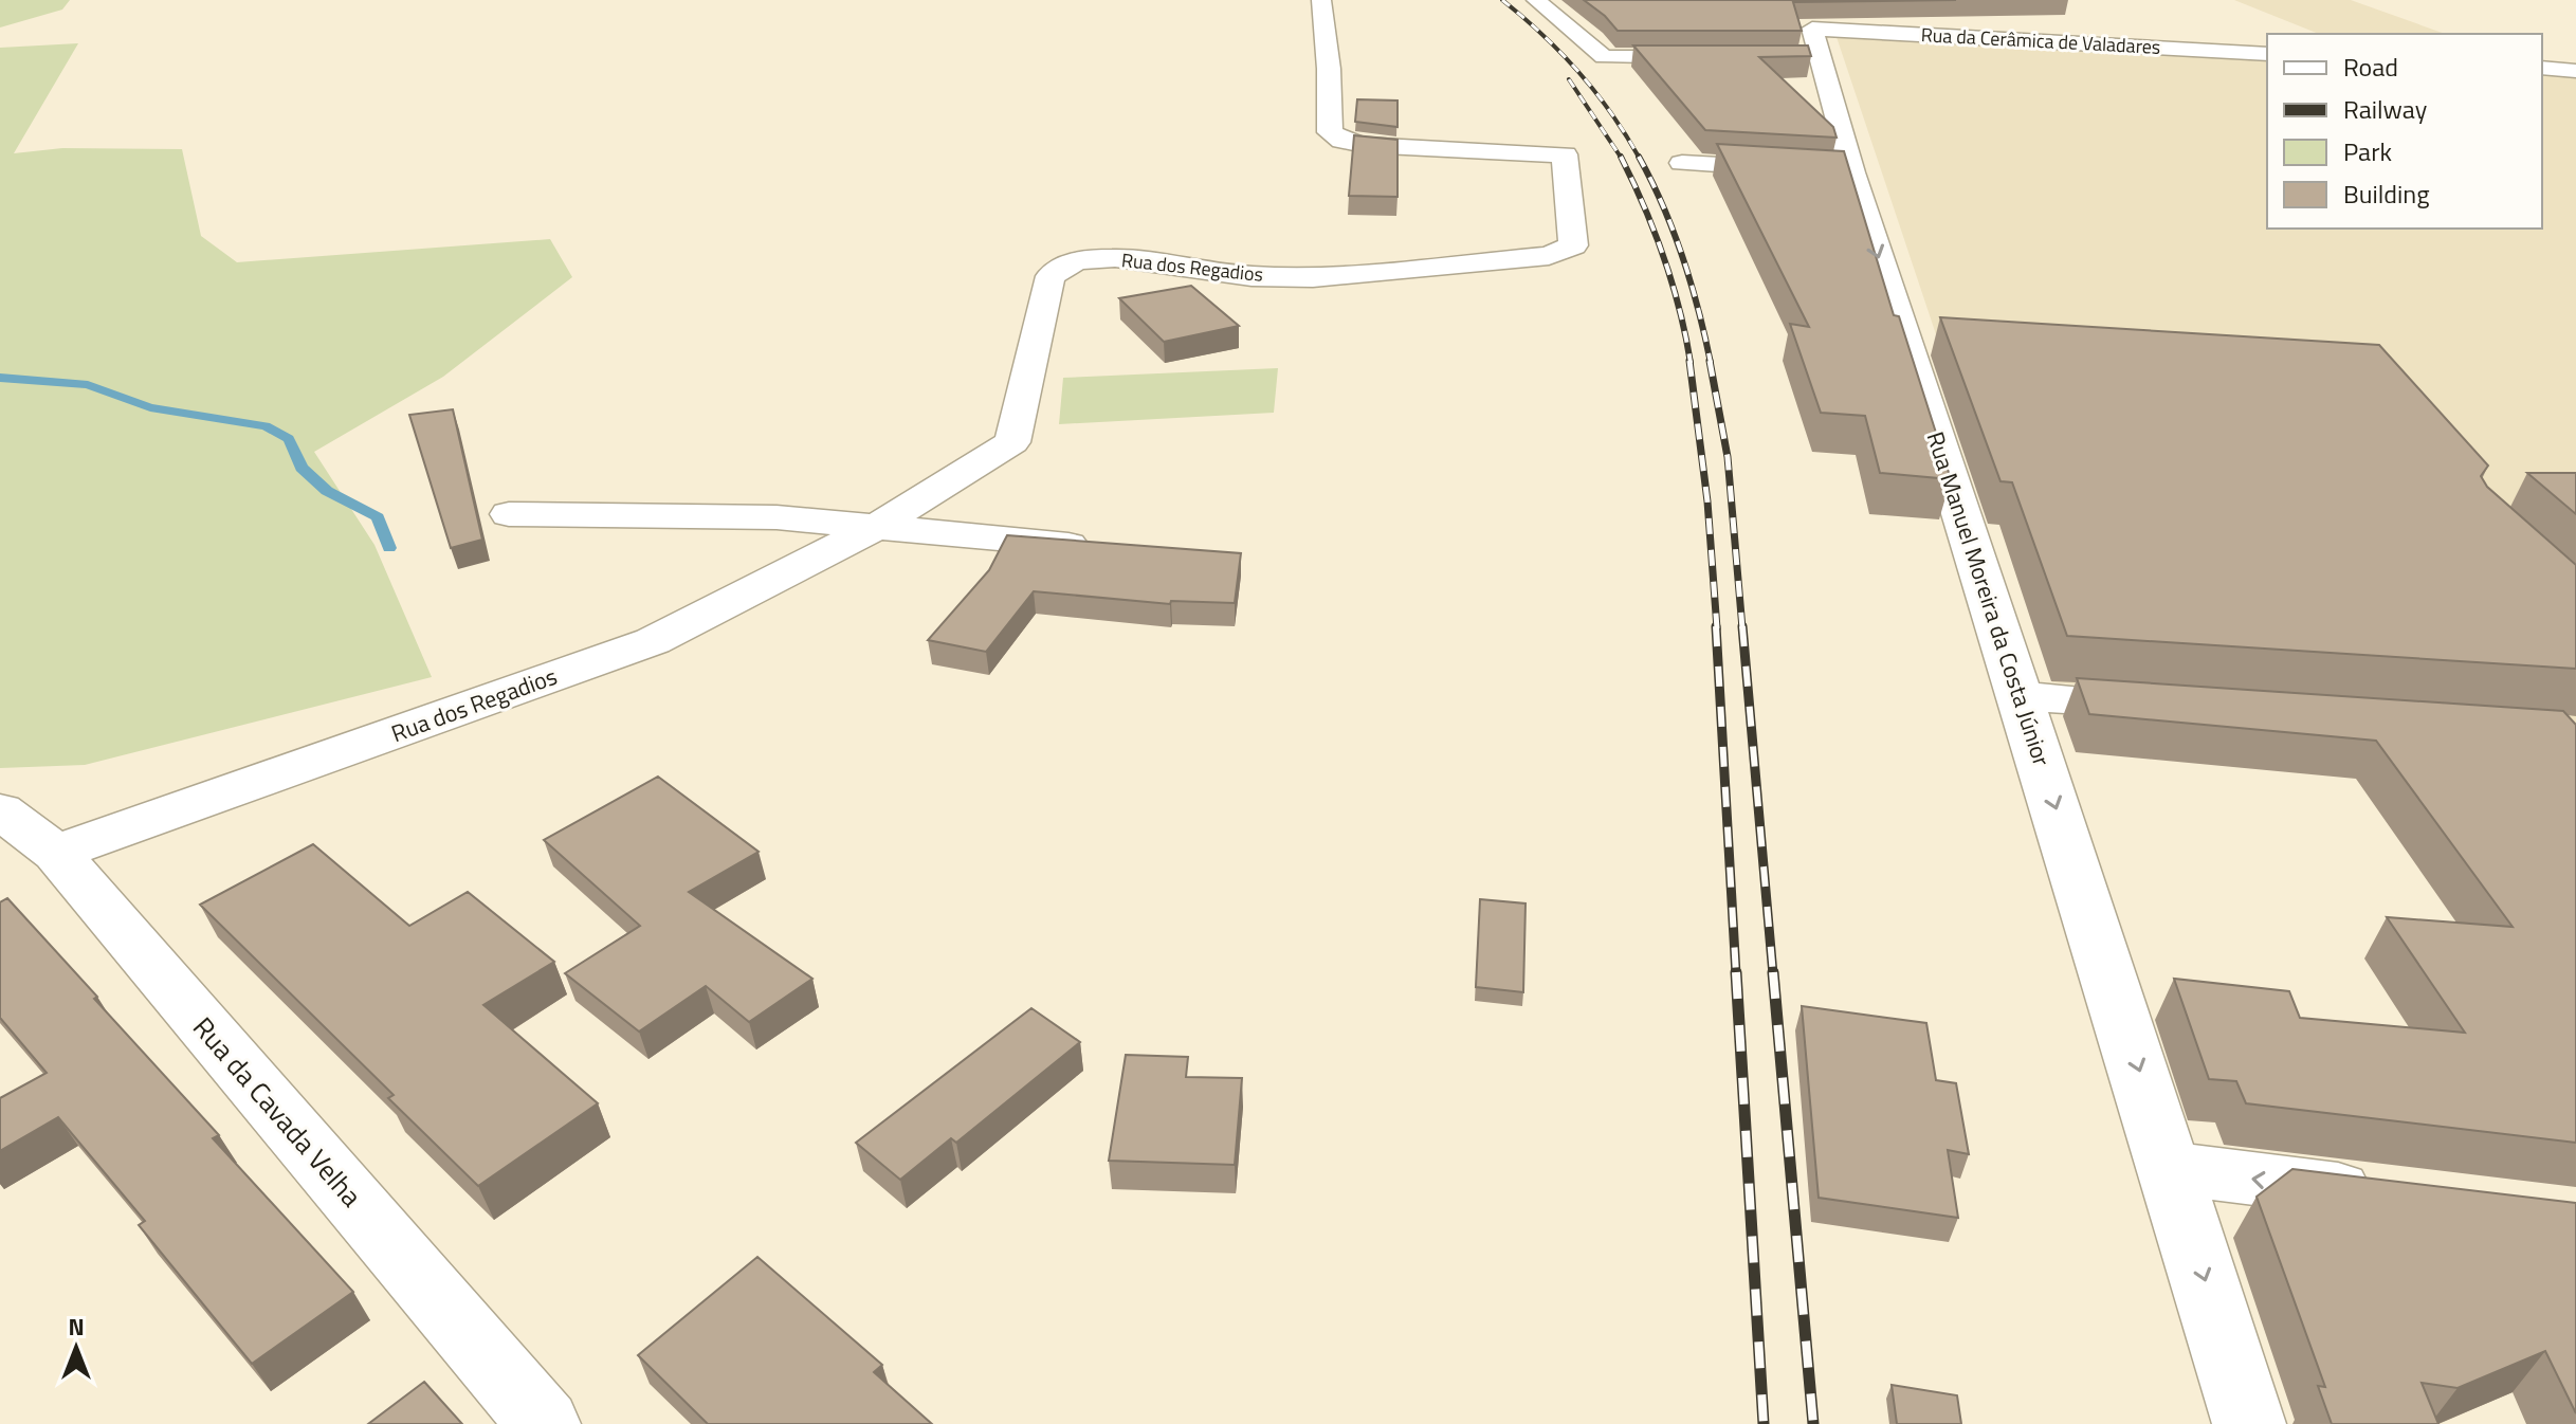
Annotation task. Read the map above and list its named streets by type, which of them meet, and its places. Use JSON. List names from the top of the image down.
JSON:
{
  "streets": {
    "street": [
      "Rua da Cerâmica de Valadares",
      "Rua dos Regadios",
      "Rua Manuel Moreira da Costa Júnior",
      "Rua da Cavada Velha"
    ]
  },
  "crossings": [
    ["Rua da Cerâmica de Valadares", "Rua Manuel Moreira da Costa Júnior"],
    ["Rua dos Regadios", "Rua da Cavada Velha"]
  ],
  "one_way": ["Rua Manuel Moreira da Costa Júnior"],
  "legend": [
    "Road",
    "Railway",
    "Park",
    "Building"
  ],
  "north": "top"
}
